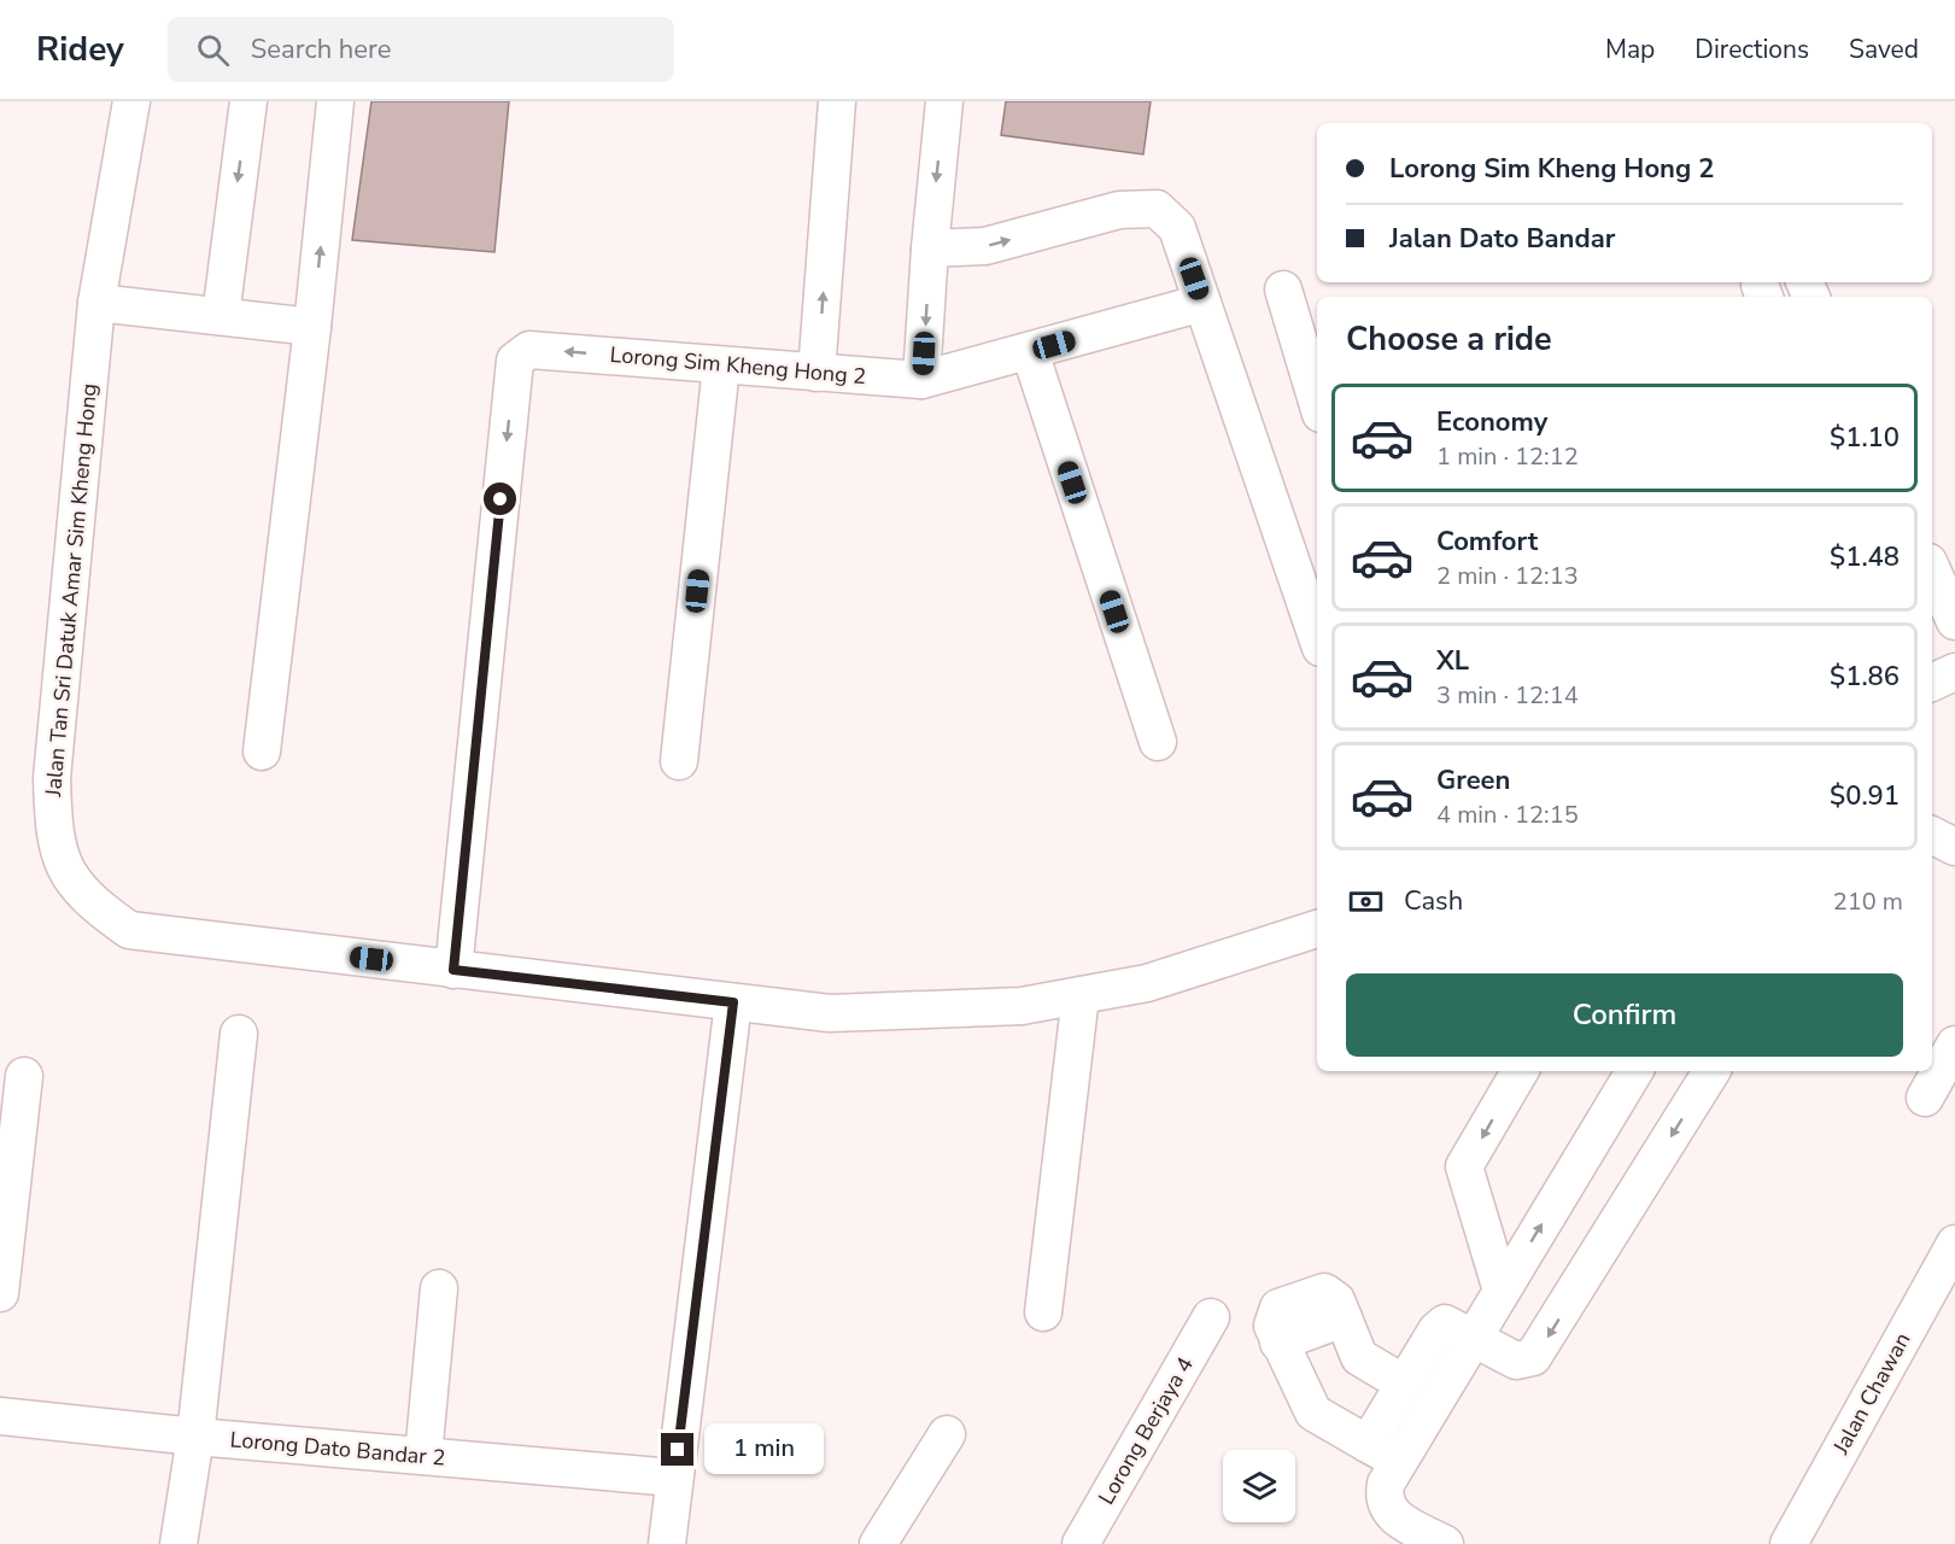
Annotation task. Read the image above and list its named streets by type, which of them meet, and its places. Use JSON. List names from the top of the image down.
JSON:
{
  "streets": {
    "street": [
      "Lorong Sim Kheng Hong 2",
      "Jalan Tan Sri Datuk Amar Sim Kheng Hong",
      "Jalan Chawan",
      "Lorong Berjaya 4",
      "Lorong Dato Bandar 2"
    ]
  },
  "crossings": [
    ["Lorong Sim Kheng Hong 2", "Jalan Tan Sri Datuk Amar Sim Kheng Hong"]
  ],
  "page": {
    "header": "Ridey",
    "search": "Search here",
    "nav": ["Map", "Directions", "Saved"],
    "banner": ["Lorong Sim Kheng Hong 2", "Jalan Dato Bandar"],
    "heading": "Choose a ride",
    "list": [
      {
        "name": "Economy",
        "note": "1 min · 12:12",
        "value": "$1.10"
      },
      {
        "name": "Comfort",
        "note": "2 min · 12:13",
        "value": "$1.48"
      },
      {
        "name": "XL",
        "note": "3 min · 12:14",
        "value": "$1.86"
      },
      {
        "name": "Green",
        "note": "4 min · 12:15",
        "value": "$0.91"
      }
    ],
    "pay": ["Cash", "210 m"],
    "buttons": "Confirm",
    "bubble": "1 min"
  }
}
